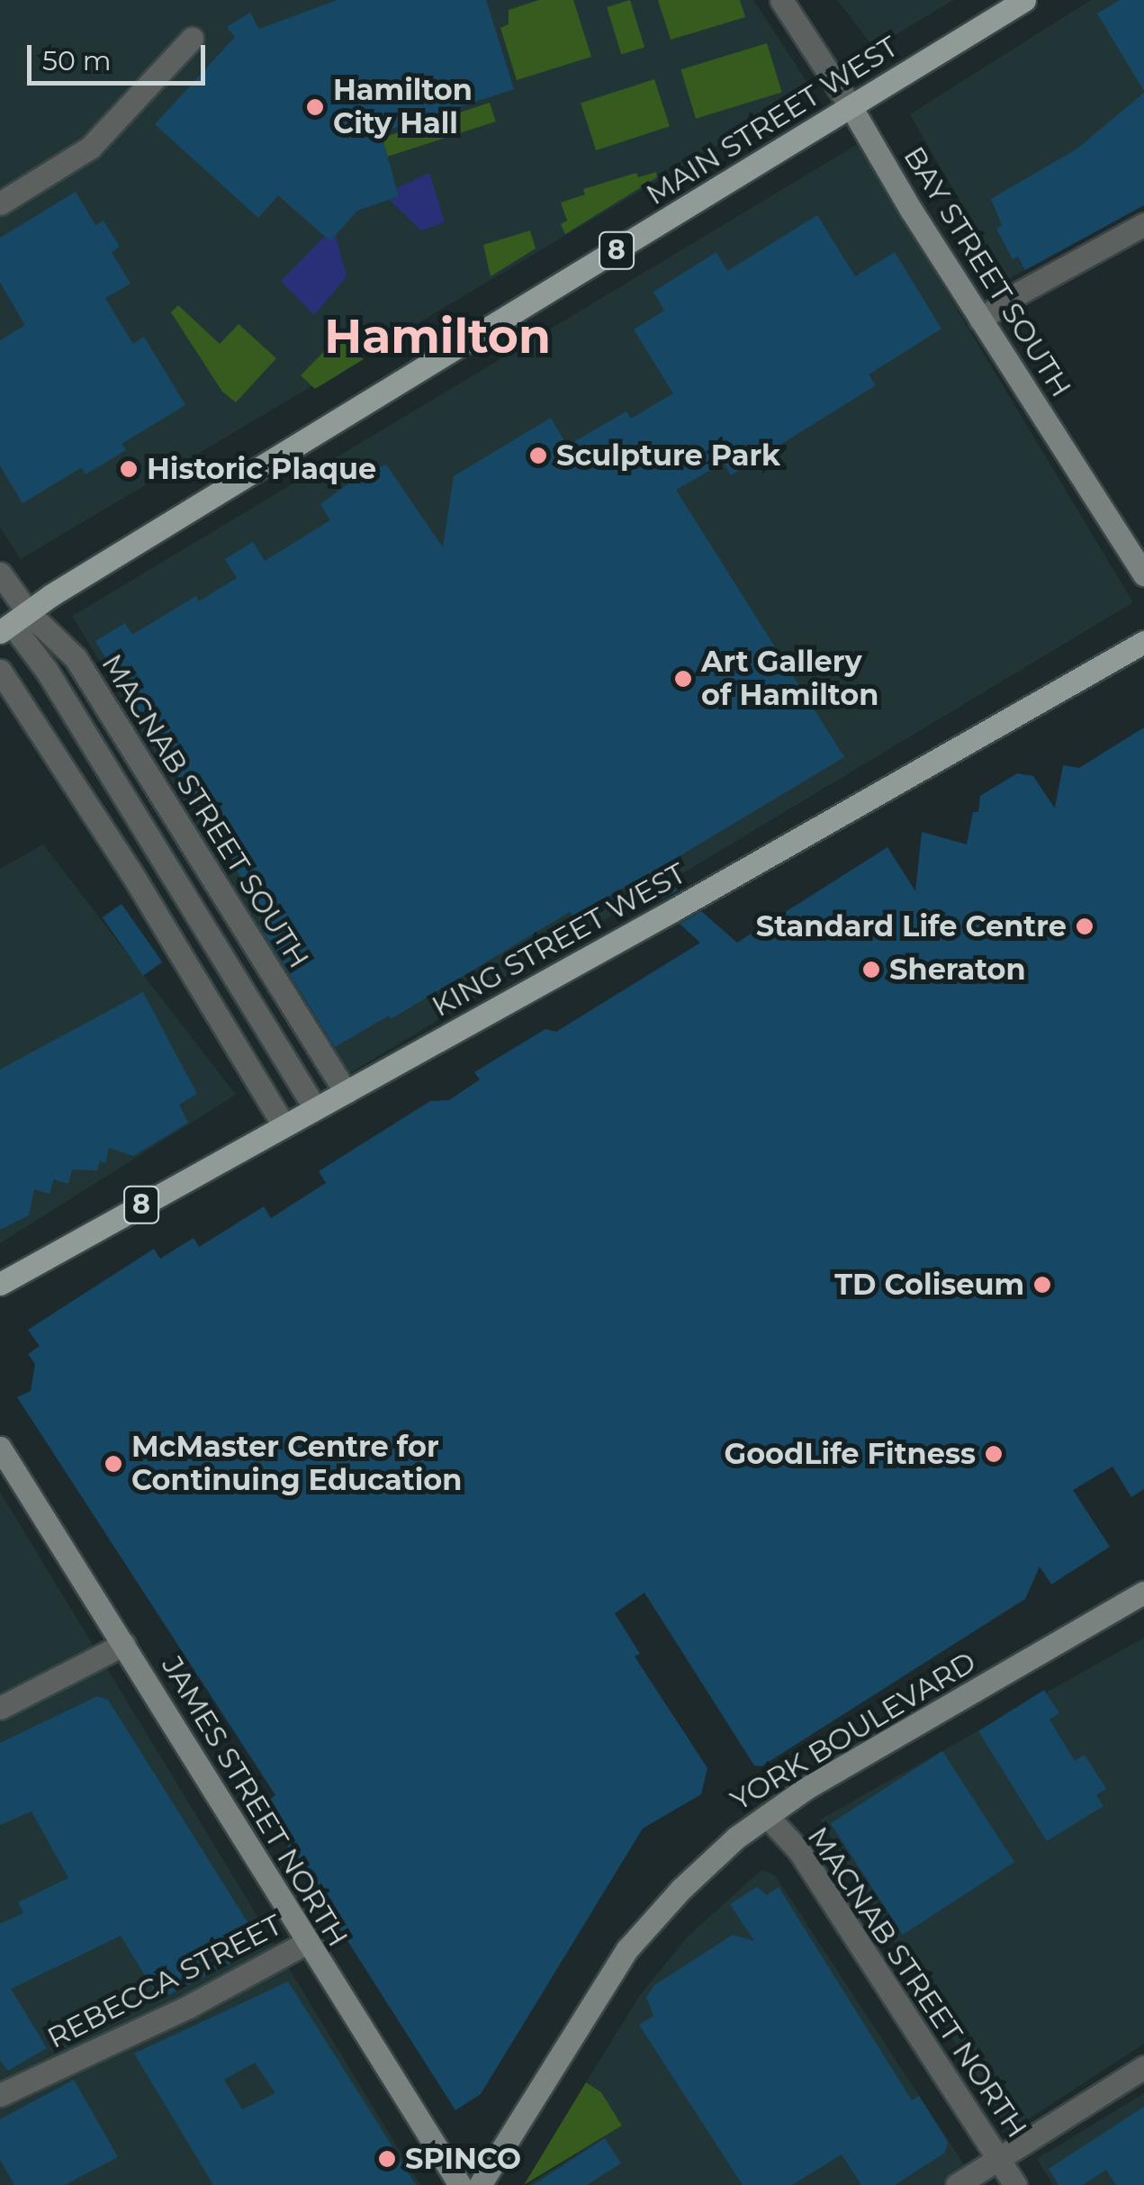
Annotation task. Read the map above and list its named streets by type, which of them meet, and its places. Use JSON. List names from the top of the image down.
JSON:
{
  "streets": {
    "main road": [
      "MAIN STREET WEST",
      "8",
      "BAY STREET SOUTH",
      "KING STREET WEST",
      "YORK BOULEVARD",
      "JAMES STREET NORTH"
    ],
    "street": ["MACNAB STREET SOUTH", "REBECCA STREET", "MACNAB STREET NORTH"]
  },
  "crossings": [
    ["MAIN STREET WEST", "BAY STREET SOUTH"],
    ["MAIN STREET WEST", "MACNAB STREET SOUTH"],
    ["MACNAB STREET SOUTH", "KING STREET WEST"],
    ["YORK BOULEVARD", "MACNAB STREET NORTH"],
    ["JAMES STREET NORTH", "REBECCA STREET"]
  ],
  "districts": ["Hamilton"],
  "places": [
    "Hamilton City Hall",
    "Sculpture Park",
    "Historic Plaque",
    "Art Gallery of Hamilton",
    "Standard Life Centre",
    "Sheraton",
    "TD Coliseum",
    "GoodLife Fitness",
    "McMaster Centre for Continuing Education",
    "SPINCO"
  ],
  "scale_bar": "50 m"
}
